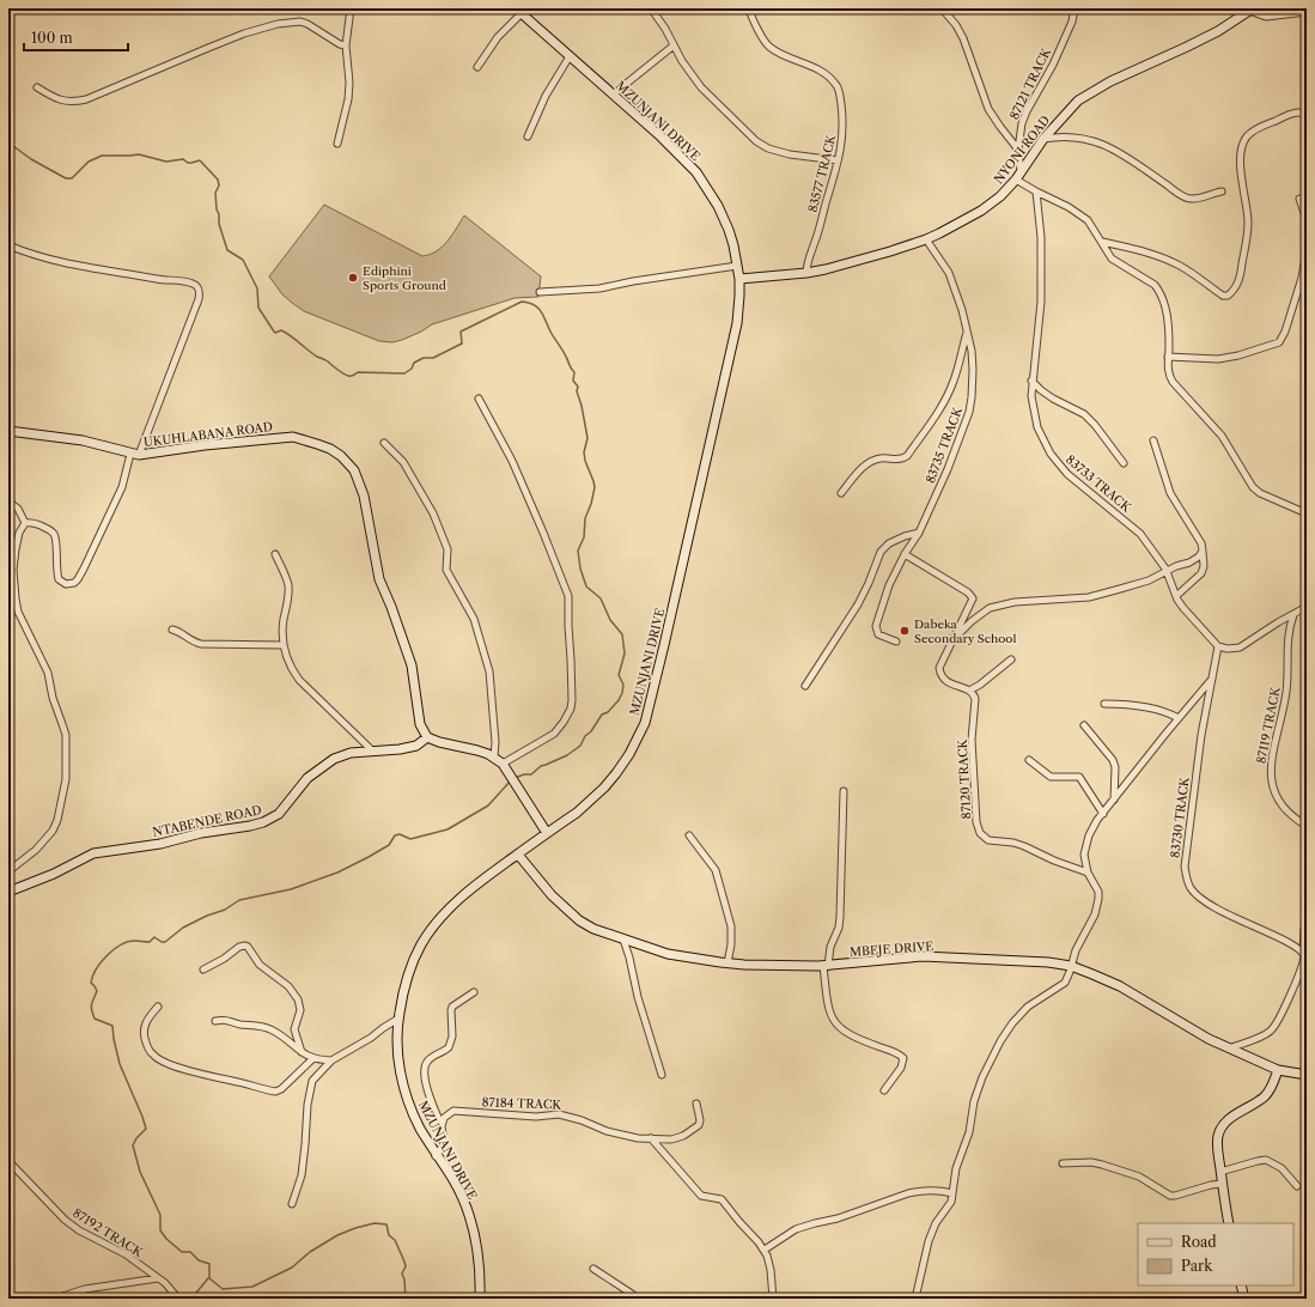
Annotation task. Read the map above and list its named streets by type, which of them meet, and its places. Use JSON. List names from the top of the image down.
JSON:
{
  "streets": {
    "street": [
      "87121 TRACK",
      "MZUNJANI DRIVE",
      "NYONI ROAD",
      "83577 TRACK",
      "UKUHLABANA ROAD",
      "83735 TRACK",
      "83733 TRACK",
      "87119 TRACK",
      "87120 TRACK",
      "83730 TRACK",
      "NTABENDE ROAD",
      "MBEJE DRIVE",
      "87184 TRACK",
      "87192 TRACK"
    ]
  },
  "crossings": [
    ["87121 TRACK", "NYONI ROAD"],
    ["MZUNJANI DRIVE", "NYONI ROAD"],
    ["MZUNJANI DRIVE", "MBEJE DRIVE"],
    ["NYONI ROAD", "83577 TRACK"],
    ["NYONI ROAD", "83735 TRACK"],
    ["UKUHLABANA ROAD", "NTABENDE ROAD"],
    ["83733 TRACK", "83730 TRACK"]
  ],
  "places": ["Ediphini Sports Ground", "Dabeka Secondary School"],
  "legend": ["Road", "Park"],
  "scale_bar": "100 m"
}
